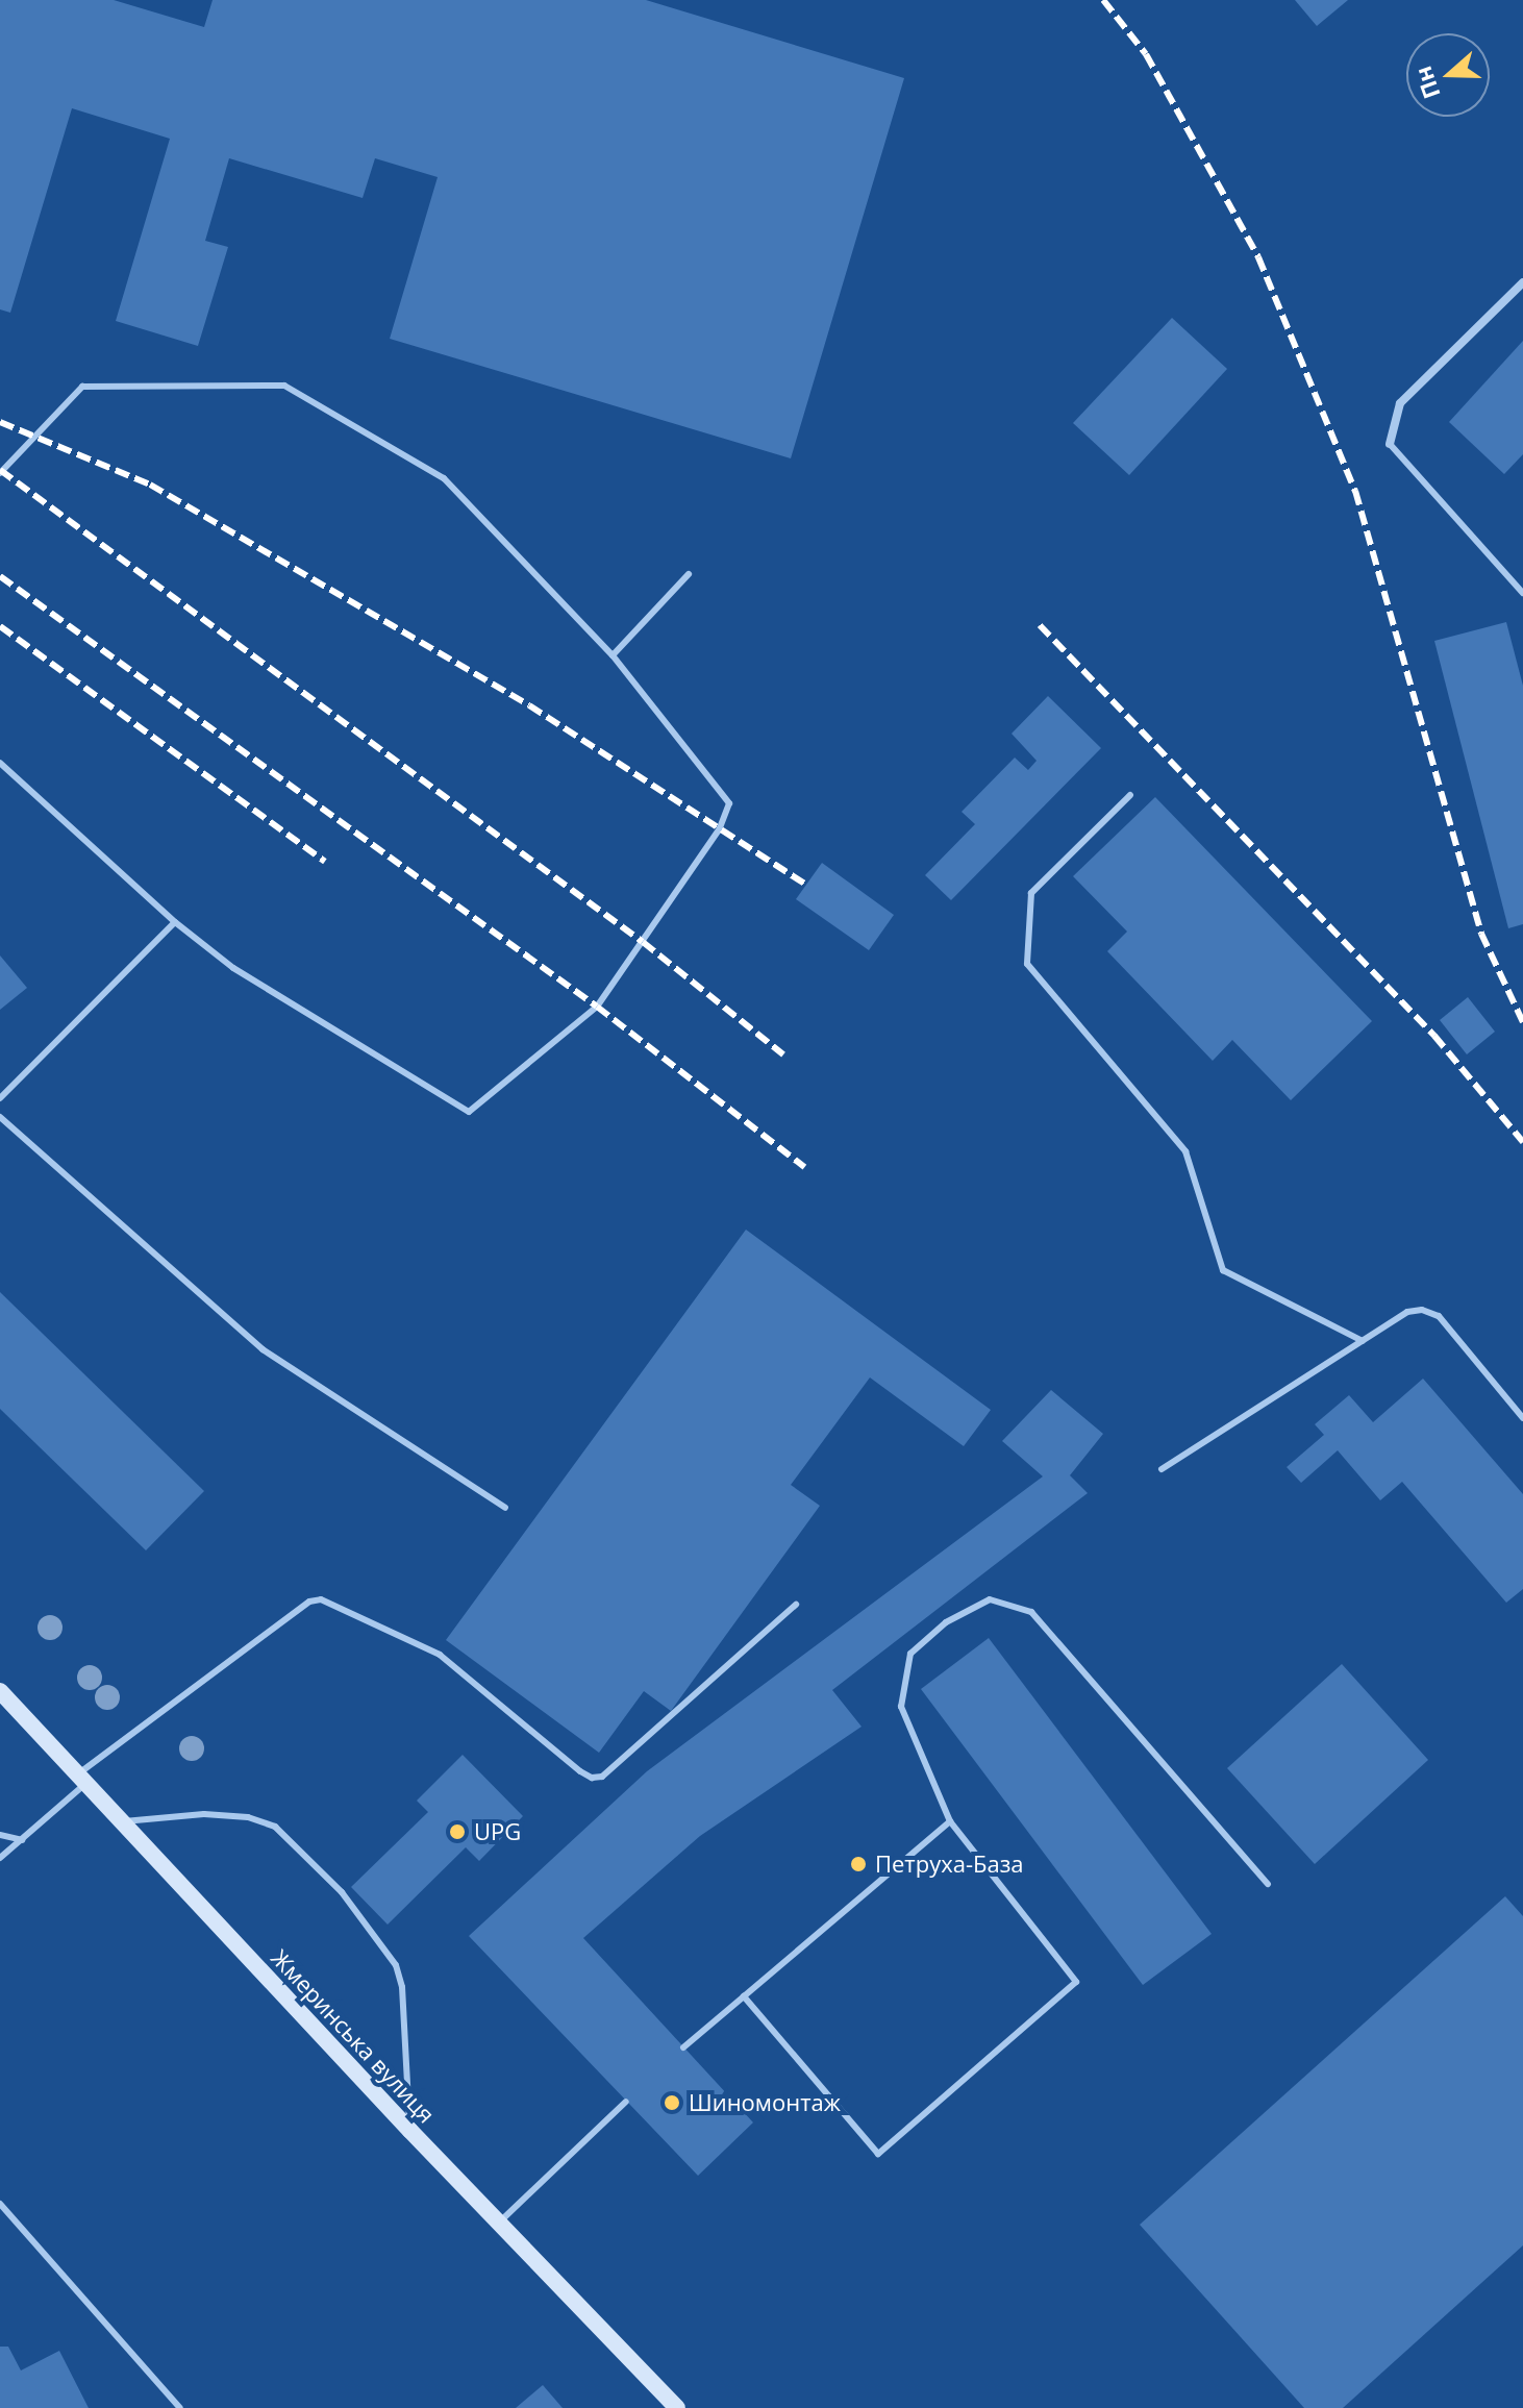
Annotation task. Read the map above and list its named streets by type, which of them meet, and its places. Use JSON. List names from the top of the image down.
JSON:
{
  "streets": {
    "main road": ["Жмеринська вулиця"]
  },
  "places": ["UPG", "Петруха-База", "Шиномонтаж"],
  "north": "left"
}
